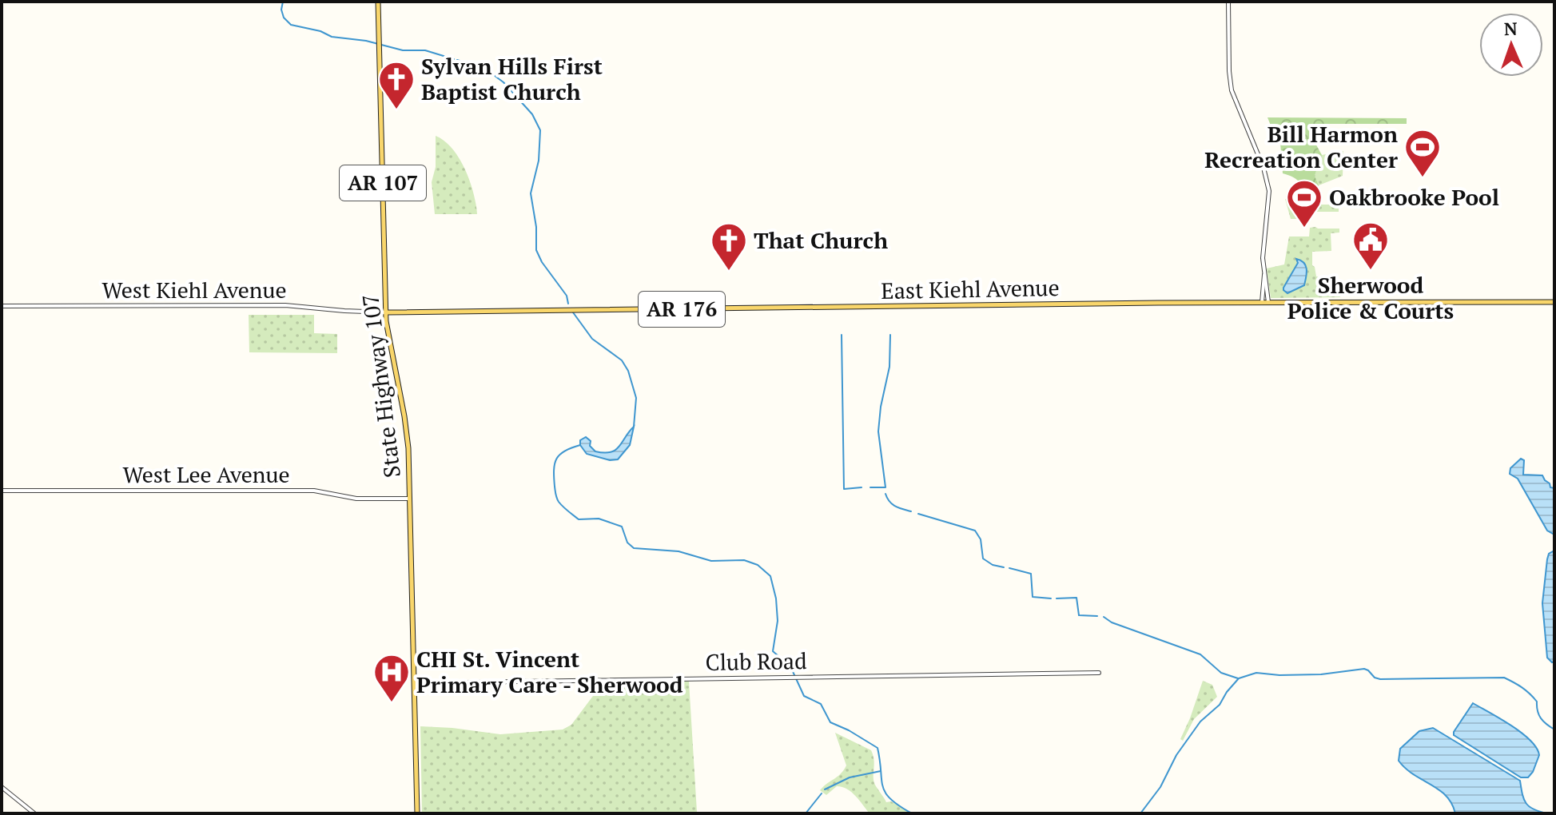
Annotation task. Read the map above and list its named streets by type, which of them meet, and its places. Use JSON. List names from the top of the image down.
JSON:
{
  "streets": {
    "main road": [
      "AR 107",
      "East Kiehl Avenue",
      "AR 176",
      "State Highway 107"
    ],
    "street": ["West Kiehl Avenue", "West Lee Avenue", "Club Road"]
  },
  "crossings": [
    ["AR 107", "State Highway 107"],
    ["AR 107", "West Lee Avenue"],
    ["AR 107", "Club Road"],
    ["East Kiehl Avenue", "West Kiehl Avenue"],
    ["East Kiehl Avenue", "State Highway 107"],
    ["West Kiehl Avenue", "State Highway 107"],
    ["State Highway 107", "West Lee Avenue"]
  ],
  "places": {
    "church": ["Sylvan Hills First Baptist Church", "That Church"],
    "sports": ["Bill Harmon Recreation Center", "Oakbrooke Pool"],
    "public building": ["Sherwood Police & Courts"],
    "hospital": ["CHI St. Vincent Primary Care - Sherwood"]
  },
  "north": "top"
}
